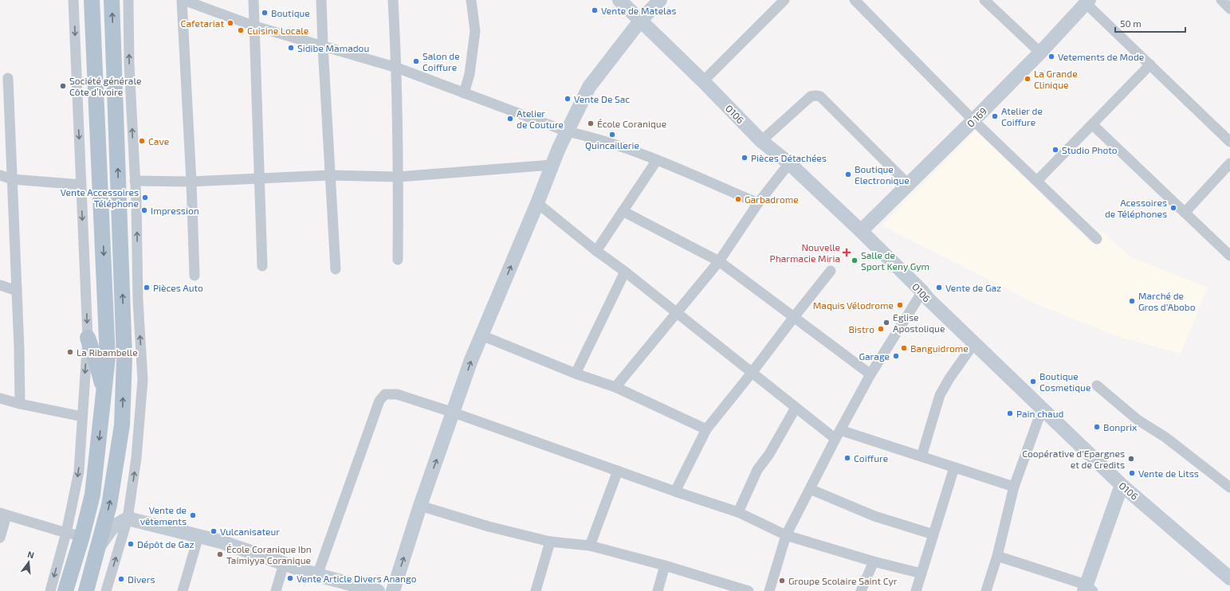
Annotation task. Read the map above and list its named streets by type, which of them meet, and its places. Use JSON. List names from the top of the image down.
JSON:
{
  "streets": {
    "street": ["O106", "O 169"]
  },
  "crossings": [
    ["O106", "O 169"]
  ],
  "places": {
    "other": [
      "Vente de Matelas",
      "Boutique",
      "Cafetariat",
      "Cuisine Locale",
      "Sidibe Mamadou",
      "Vetements de Mode",
      "Salon de Coiffure",
      "La Grande Clinique",
      "Société générale Côte d’Ivoire",
      "Vente De Sac",
      "Atelier de Coiffure",
      "Atelier de Couture",
      "École Coranique",
      "Quincaillerie",
      "Cave",
      "Studio Photo",
      "Pièces Détachées",
      "Boutique Electronique",
      "Vente Accessoires Téléphone",
      "Garbadrome",
      "Acessoires de Téléphones",
      "Impression",
      "Salle de Sport Keny Gym",
      "Pièces Auto",
      "Vente de Gaz",
      "Marché de Gros d'Abobo",
      "Maquis Vélodrome",
      "Eglise Apostolique",
      "Bistro",
      "Banguidrome",
      "La Ribambelle",
      "Garage",
      "Boutique Cosmetique",
      "Pain chaud",
      "Bonprix",
      "Coiffure",
      "Coopérative d'Epargnes et de Credits",
      "Vente de Litss",
      "Vente de vêtements",
      "Vulcanisateur",
      "Dépôt de Gaz",
      "École Coranique Ibn Taimiyya Coranique",
      "Vente Article Divers Anango",
      "Divers",
      "Groupe Scolaire Saint Cyr"
    ],
    "health": ["Nouvelle Pharmacie Miria"]
  },
  "scale_bar": "50 m",
  "north": "top"
}
